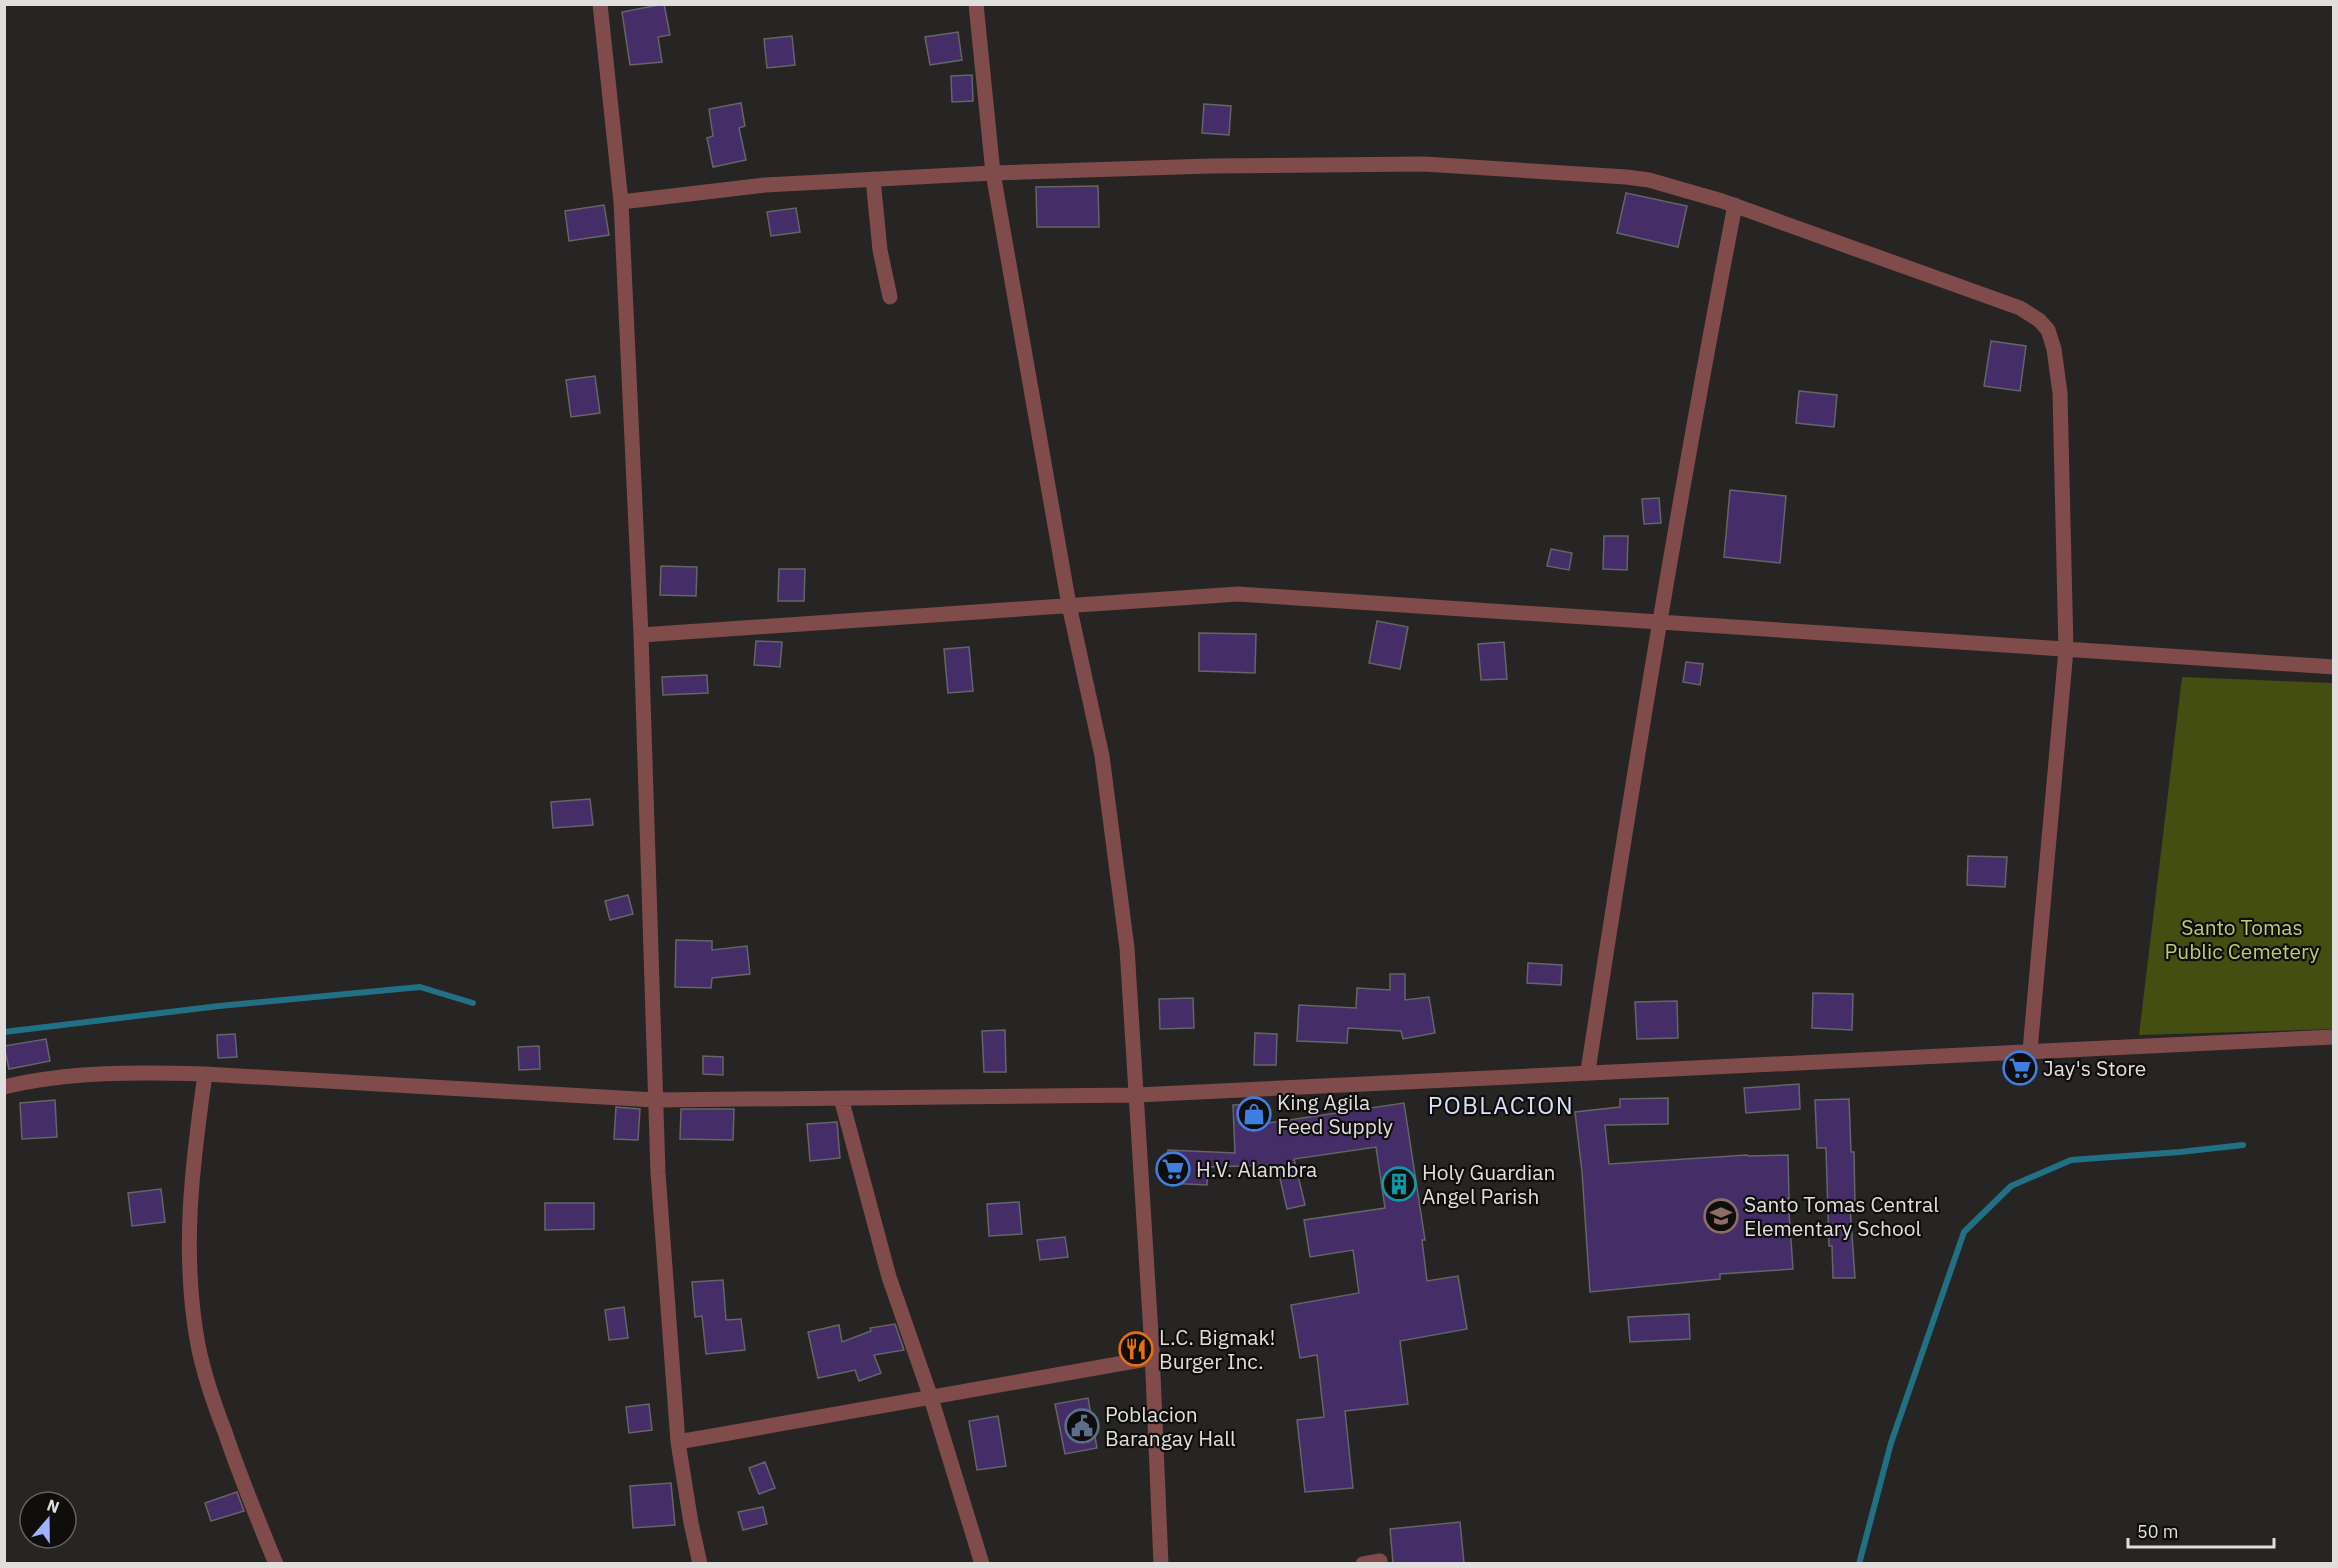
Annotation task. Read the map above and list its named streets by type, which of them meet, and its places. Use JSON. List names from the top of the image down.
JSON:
{
  "districts": ["POBLACION"],
  "parks": ["Santo Tomas Public Cemetery"],
  "places": {
    "supermarket": ["Jay's Store", "H.V. Alambra"],
    "shop": ["King Agila Feed Supply"],
    "building": ["Holy Guardian Angel Parish"],
    "school or university": ["Santo Tomas Central Elementary School"],
    "restaurant": ["L.C. Bigmak! Burger Inc."],
    "public building": ["Poblacion Barangay Hall"]
  },
  "scale_bar": "50 m",
  "north": "top"
}
